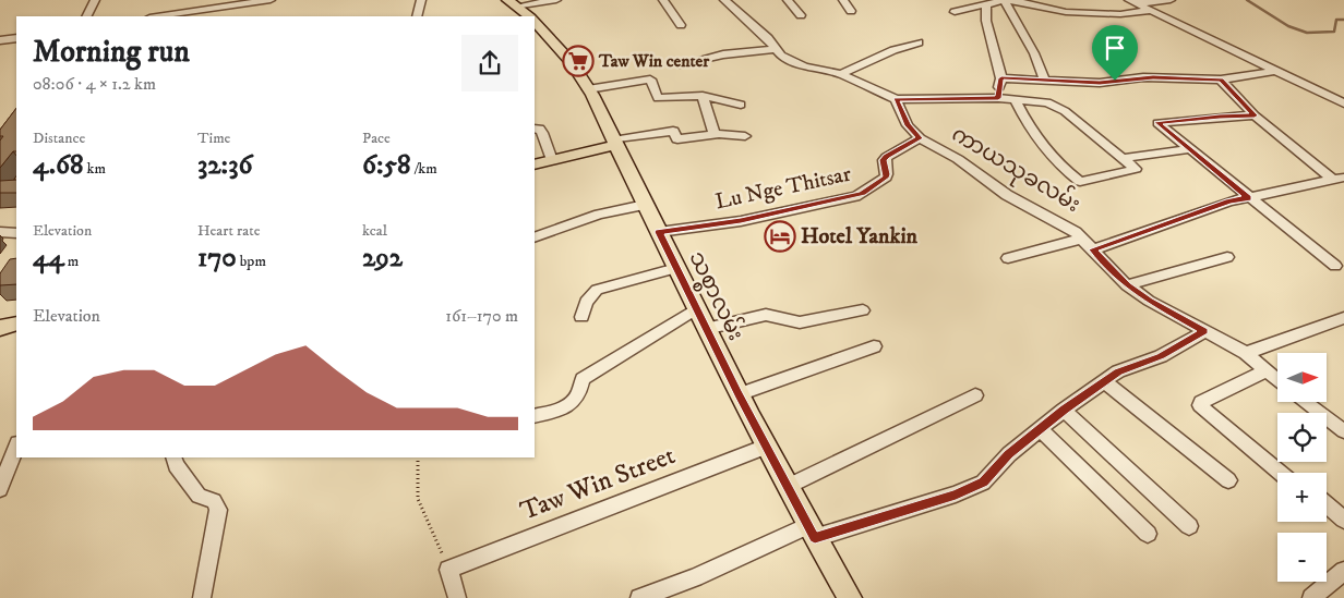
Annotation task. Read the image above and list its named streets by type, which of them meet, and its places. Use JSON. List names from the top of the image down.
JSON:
{
  "streets": {
    "main road": ["သစ္စာလမ်း"],
    "street": ["ကာယသုခလမ်း", "Lu Nge Thitsar", "Taw Win Street"]
  },
  "crossings": [
    ["ကာယသုခလမ်း", "Lu Nge Thitsar"],
    ["Lu Nge Thitsar", "သစ္စာလမ်း"],
    ["သစ္စာလမ်း", "Taw Win Street"]
  ],
  "places": {
    "supermarket": ["Taw Win center"],
    "hotel": ["Hotel Yankin"]
  },
  "north": "right",
  "page": {
    "heading": ["Morning run", "08:06 · 4 × 1.2 km"],
    "stats": [
      ["Distance", "4.68 km"],
      ["Time", "32:36"],
      ["Pace", "6:58 /km"],
      ["Elevation", "44 m"],
      ["Heart rate", "170 bpm"],
      ["kcal", "292"]
    ],
    "chart": ["Elevation", "161–170 m"],
    "map_buttons": ["+", "−"]
  }
}
